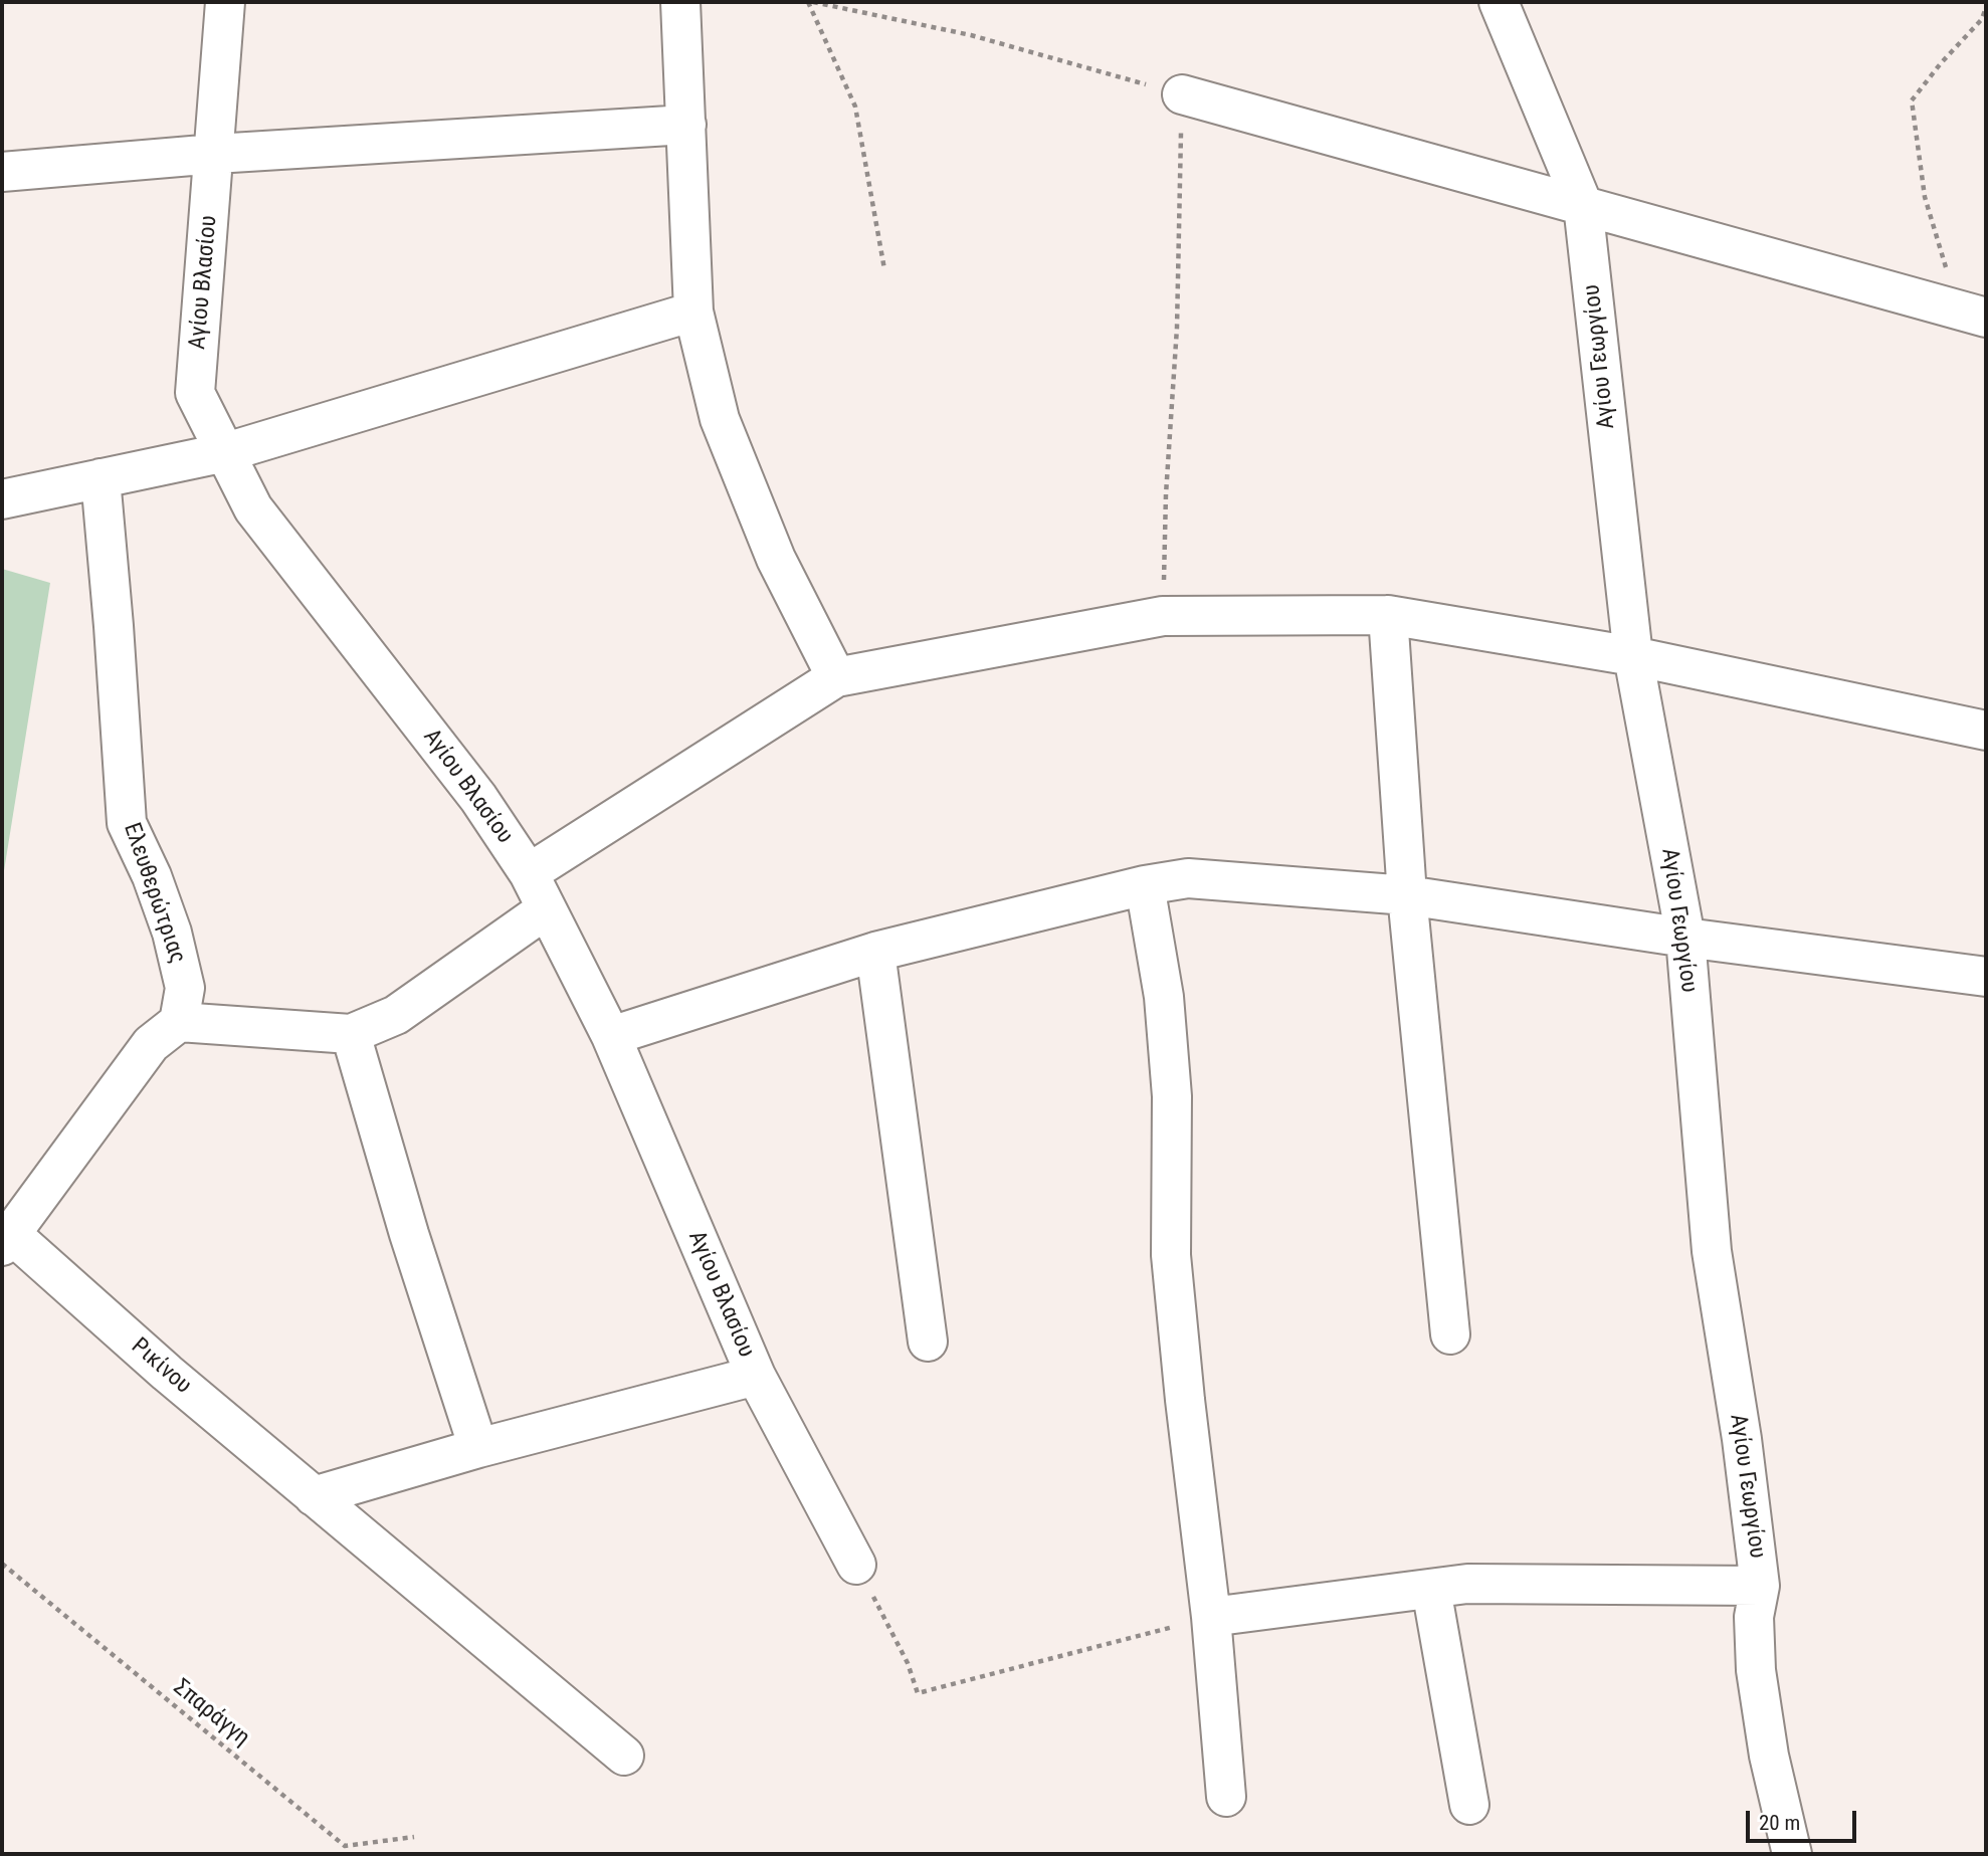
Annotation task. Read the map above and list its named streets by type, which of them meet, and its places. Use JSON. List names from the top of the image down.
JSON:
{
  "streets": {
    "street": [
      "Αγίου Βλασίου",
      "Αγίου Γεωργίου",
      "Ελευθερώτριας",
      "Ρικίνου"
    ],
    "path": ["Σπαράγγη"]
  },
  "scale_bar": "20 m"
}
